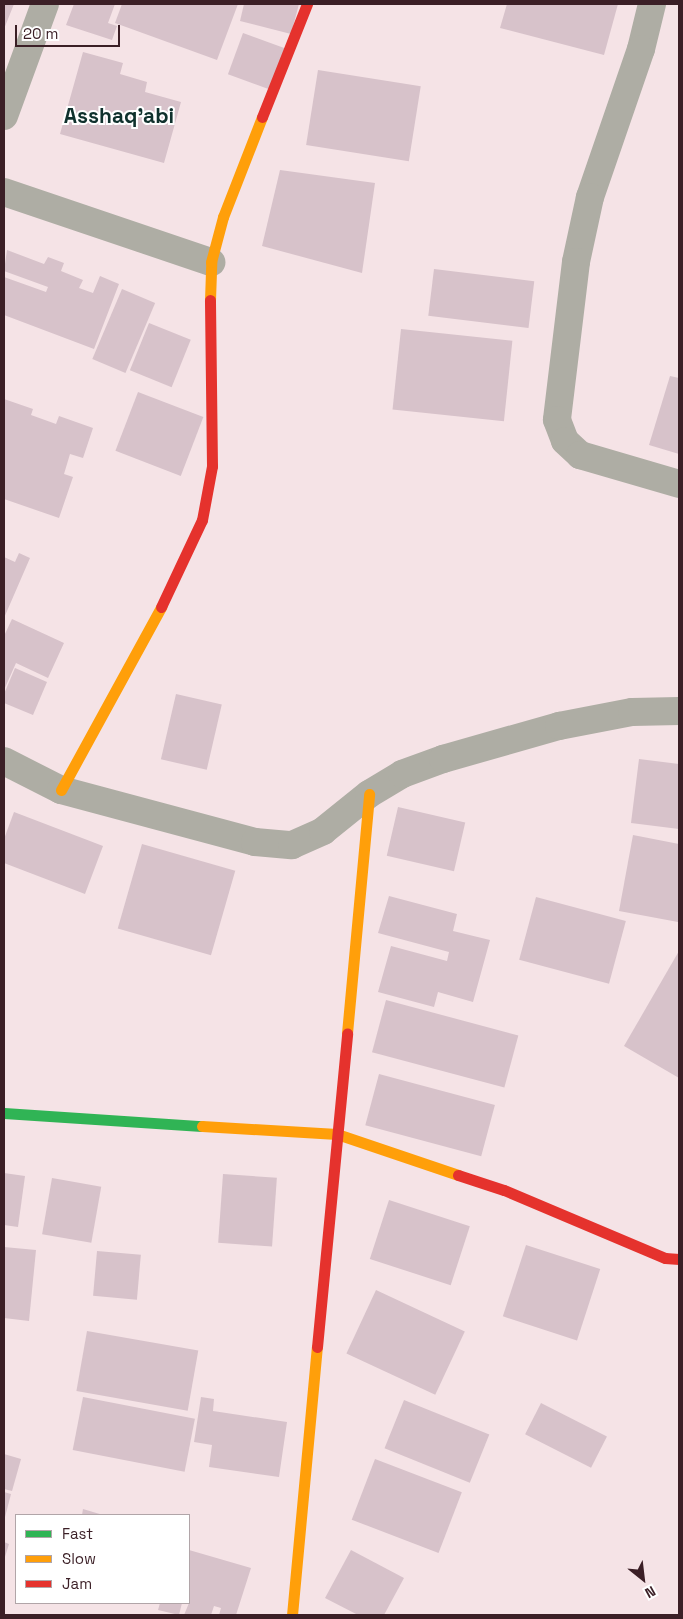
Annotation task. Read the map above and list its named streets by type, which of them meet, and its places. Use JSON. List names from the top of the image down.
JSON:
{
  "districts": ["Asshaq'abi"],
  "legend": ["Fast", "Slow", "Jam"],
  "scale_bar": "20 m",
  "north": "bottom right"
}
